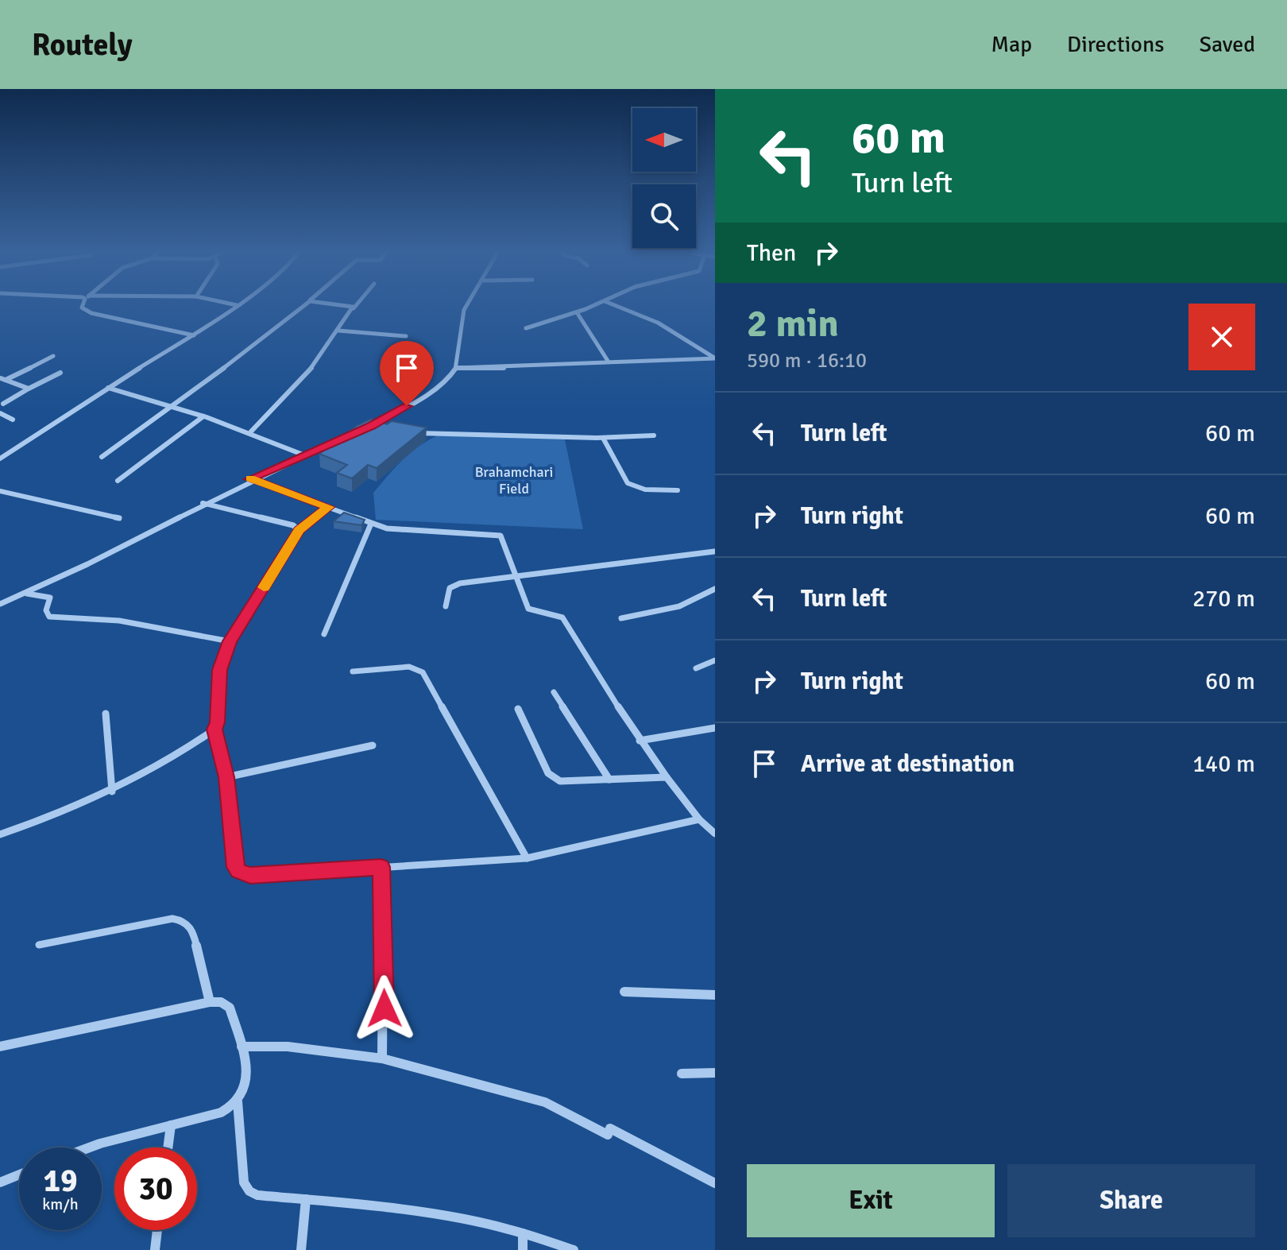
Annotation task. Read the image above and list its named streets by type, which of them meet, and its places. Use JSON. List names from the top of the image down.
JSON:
{
  "parks": ["Brahamchari Field"],
  "north": "left",
  "page": {
    "header": "Routely",
    "nav": ["Map", "Directions", "Saved"],
    "turn": ["60 m", "Turn left"],
    "then": "Then",
    "heading": ["2 min", "590 m · 16:10"],
    "list": [
      {
        "name": "Turn left",
        "value": "60 m"
      },
      {
        "name": "Turn right",
        "value": "60 m"
      },
      {
        "name": "Turn left",
        "value": "270 m"
      },
      {
        "name": "Turn right",
        "value": "60 m"
      },
      {
        "name": "Arrive at destination",
        "value": "140 m"
      }
    ],
    "speed": "19 km/h",
    "limit": "30",
    "buttons": ["Exit", "Share"]
  }
}
